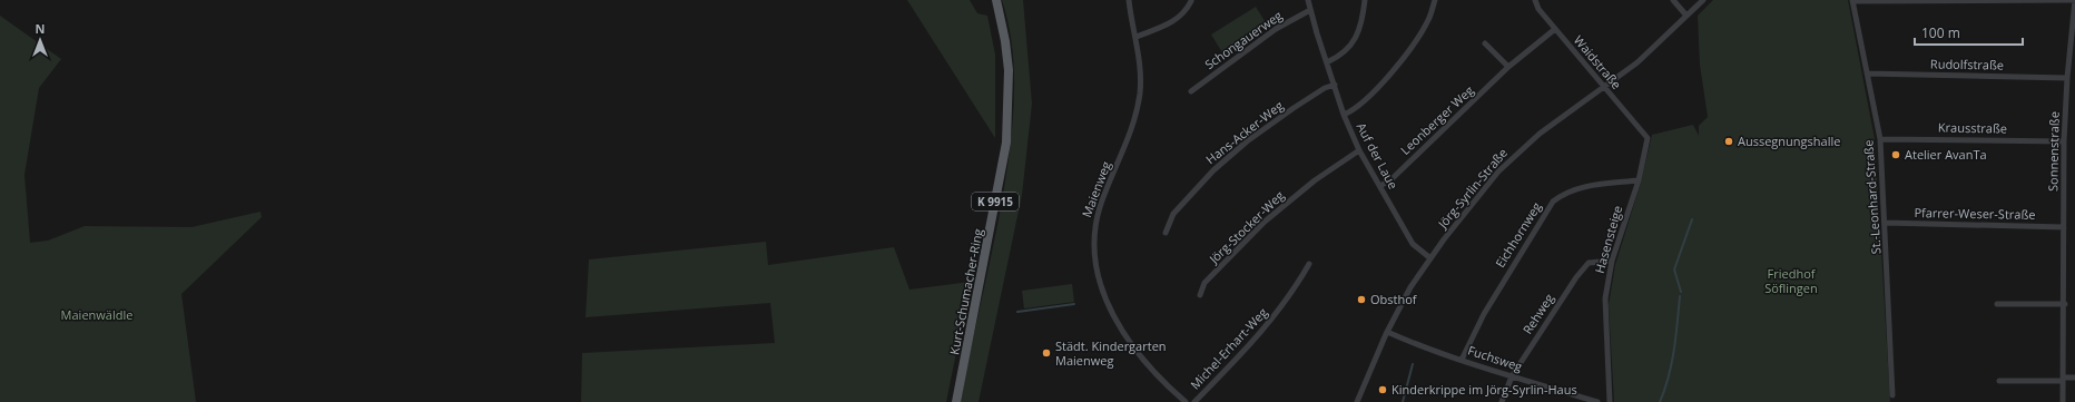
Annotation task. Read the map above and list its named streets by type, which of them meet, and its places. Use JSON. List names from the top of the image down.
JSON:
{
  "streets": {
    "main road": ["K 9915", "Kurt-Schumacher-Ring"],
    "street": [
      "Schongauerweg",
      "Waidstraße",
      "Rudolfstraße",
      "Leonberger Weg",
      "Krausstraße",
      "Hans-Acker-Weg",
      "Sonnenstraße",
      "Auf der Laue",
      "Jörg-Syrlin-Straße",
      "Maienweg",
      "St.-Leonhard-Straße",
      "Pfarrer-Weser-Straße",
      "Jörg-Stocker-Weg",
      "Eichhornweg",
      "Hasensteige",
      "Rehweg",
      "Michel-Erhart-Weg",
      "Fuchsweg"
    ]
  },
  "crossings": [
    ["Schongauerweg", "Auf der Laue"],
    ["Waidstraße", "Leonberger Weg"],
    ["Waidstraße", "Jörg-Syrlin-Straße"],
    ["Waidstraße", "Hasensteige"],
    ["Rudolfstraße", "Sonnenstraße"],
    ["Rudolfstraße", "St.-Leonhard-Straße"],
    ["Leonberger Weg", "Auf der Laue"],
    ["Krausstraße", "Sonnenstraße"],
    ["Krausstraße", "St.-Leonhard-Straße"],
    ["Hans-Acker-Weg", "Auf der Laue"],
    ["Sonnenstraße", "Pfarrer-Weser-Straße"],
    ["Auf der Laue", "Jörg-Syrlin-Straße"],
    ["Auf der Laue", "Jörg-Stocker-Weg"],
    ["Jörg-Syrlin-Straße", "Fuchsweg"],
    ["St.-Leonhard-Straße", "Pfarrer-Weser-Straße"],
    ["Eichhornweg", "Hasensteige"],
    ["Eichhornweg", "Fuchsweg"],
    ["Hasensteige", "Rehweg"],
    ["Rehweg", "Fuchsweg"]
  ],
  "parks": ["Friedhof Söflingen", "Maienwäldle"],
  "places": [
    "Aussegnungshalle",
    "Atelier AvanTa",
    "Obsthof",
    "Städt. Kindergarten Maienweg",
    "Kinderkrippe im Jörg-Syrlin-Haus"
  ],
  "scale_bar": "100 m",
  "north": "top"
}
